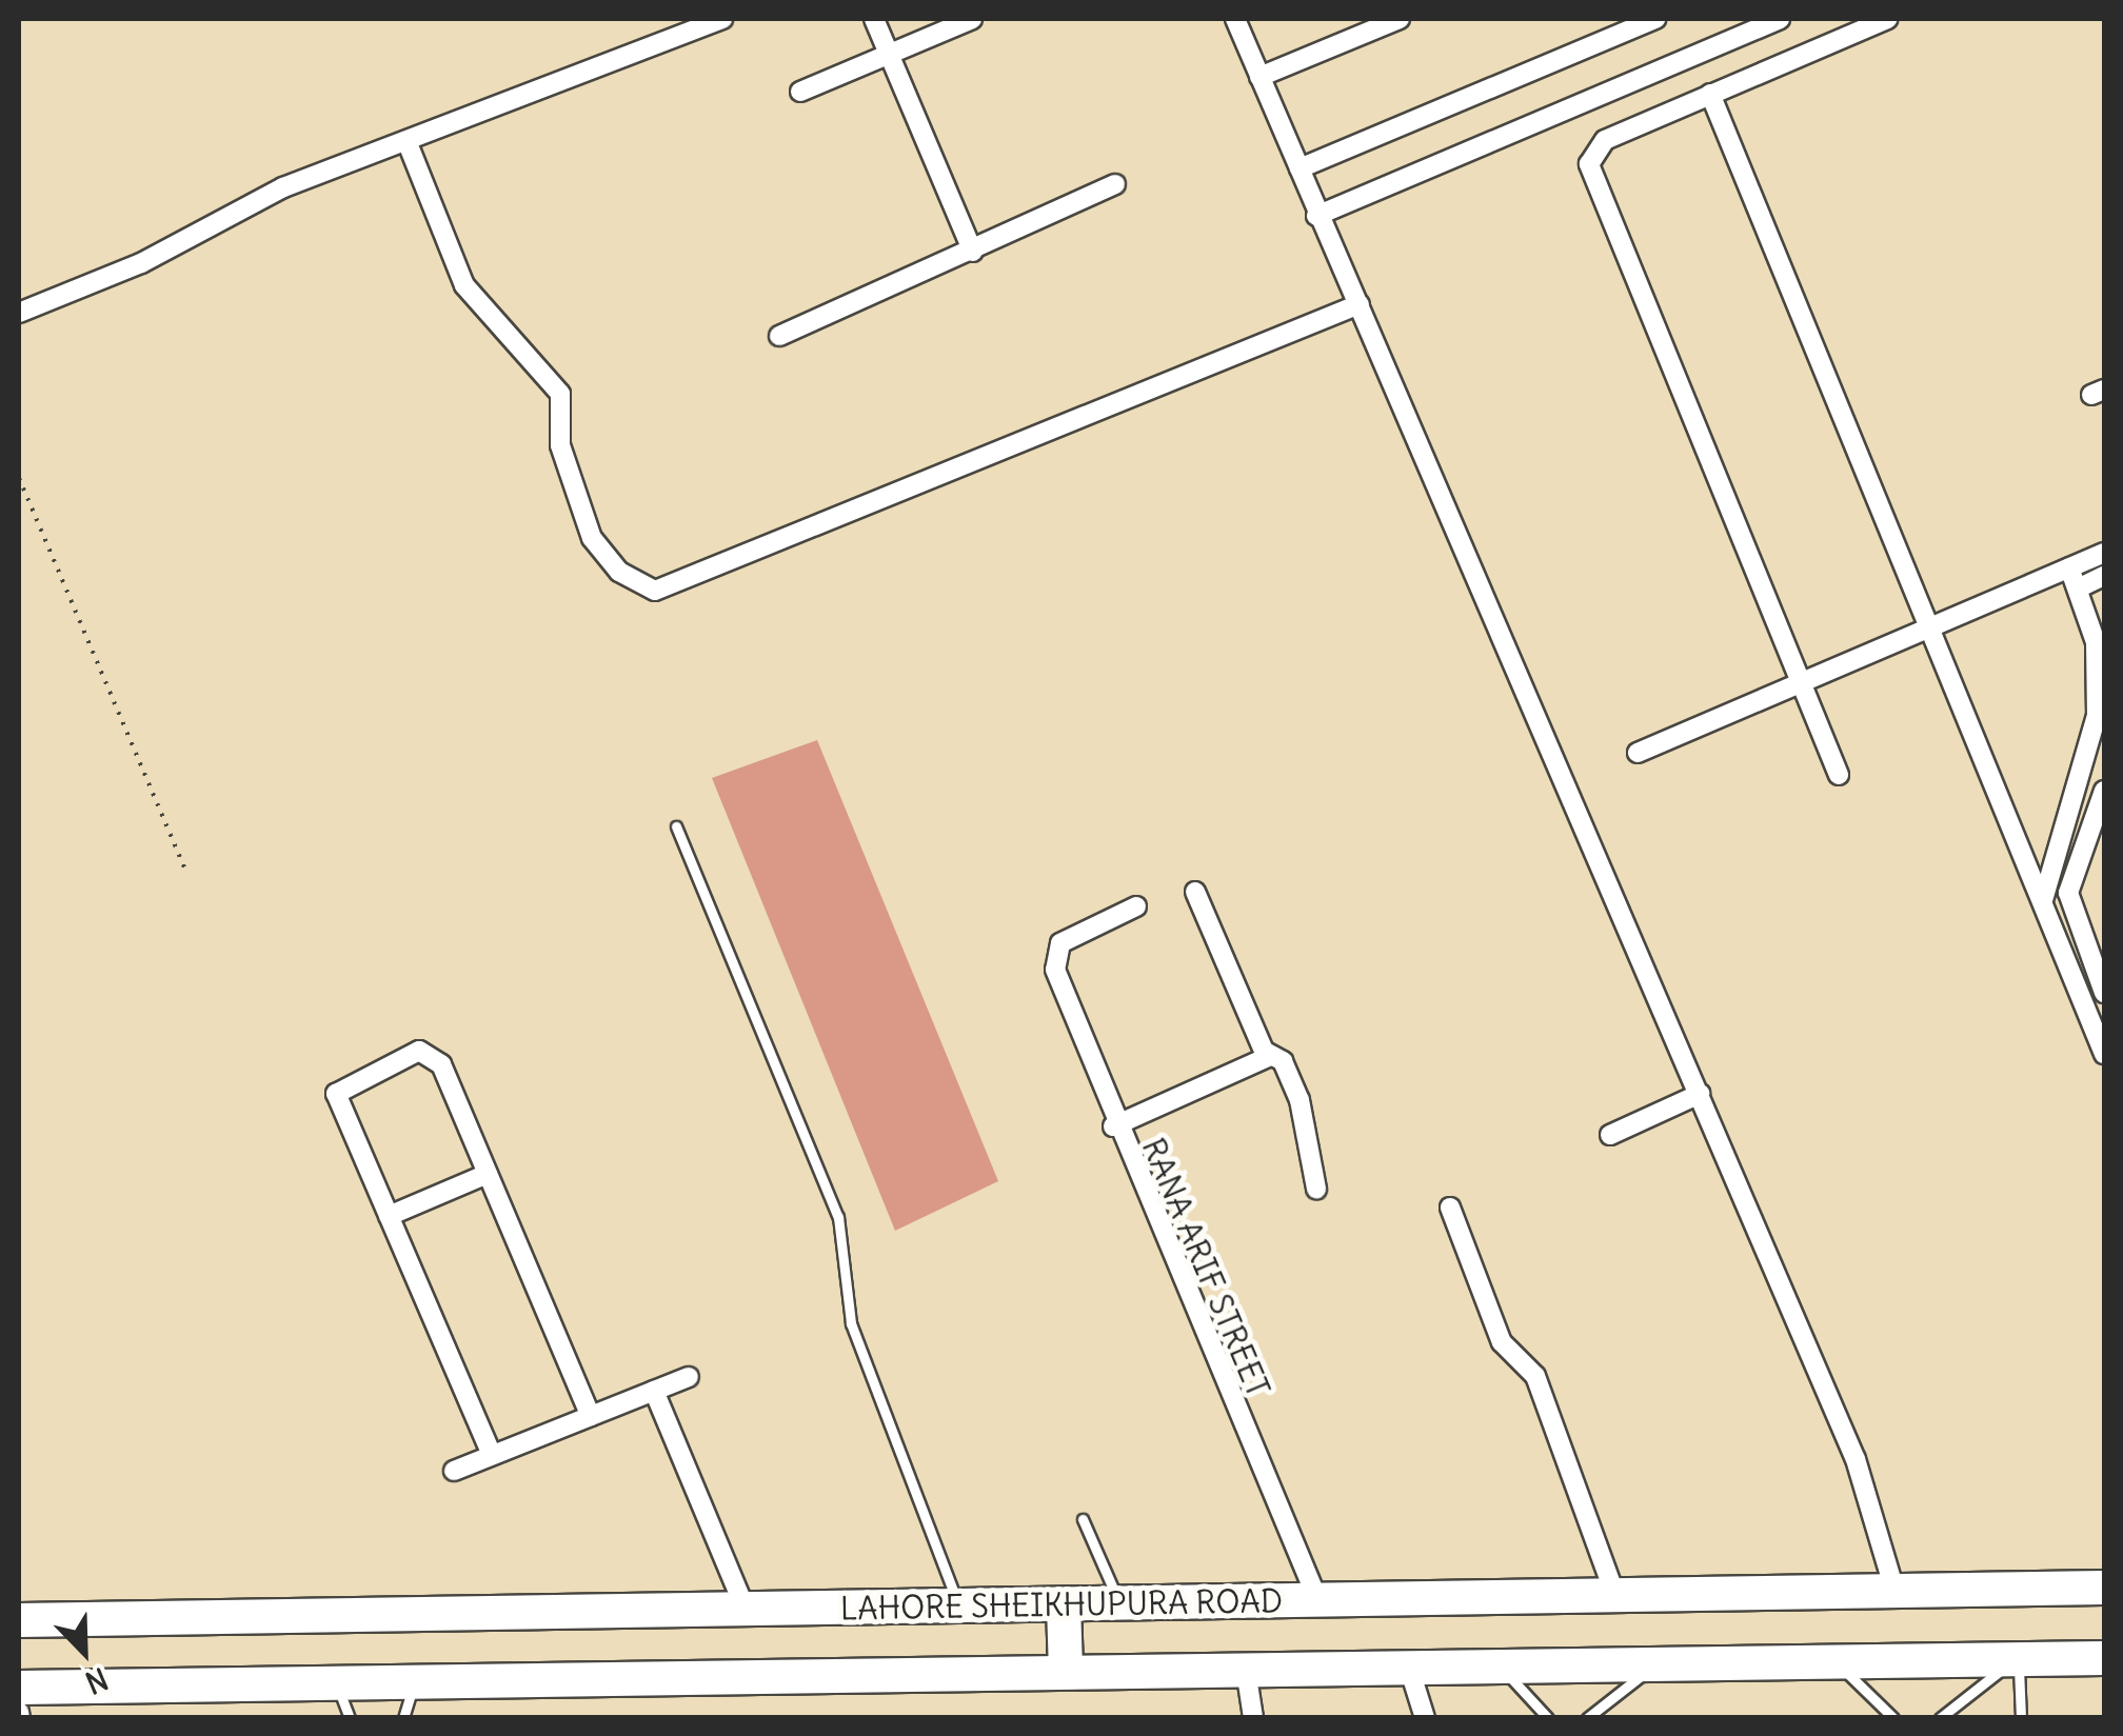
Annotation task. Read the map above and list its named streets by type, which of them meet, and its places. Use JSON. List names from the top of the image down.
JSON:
{
  "streets": {
    "highway": ["LAHORE SHEIKHUPURA ROAD"],
    "street": ["RANA ARIF STREET"]
  },
  "crossings": [
    ["RANA ARIF STREET", "LAHORE SHEIKHUPURA ROAD"]
  ],
  "north": "bottom right"
}
